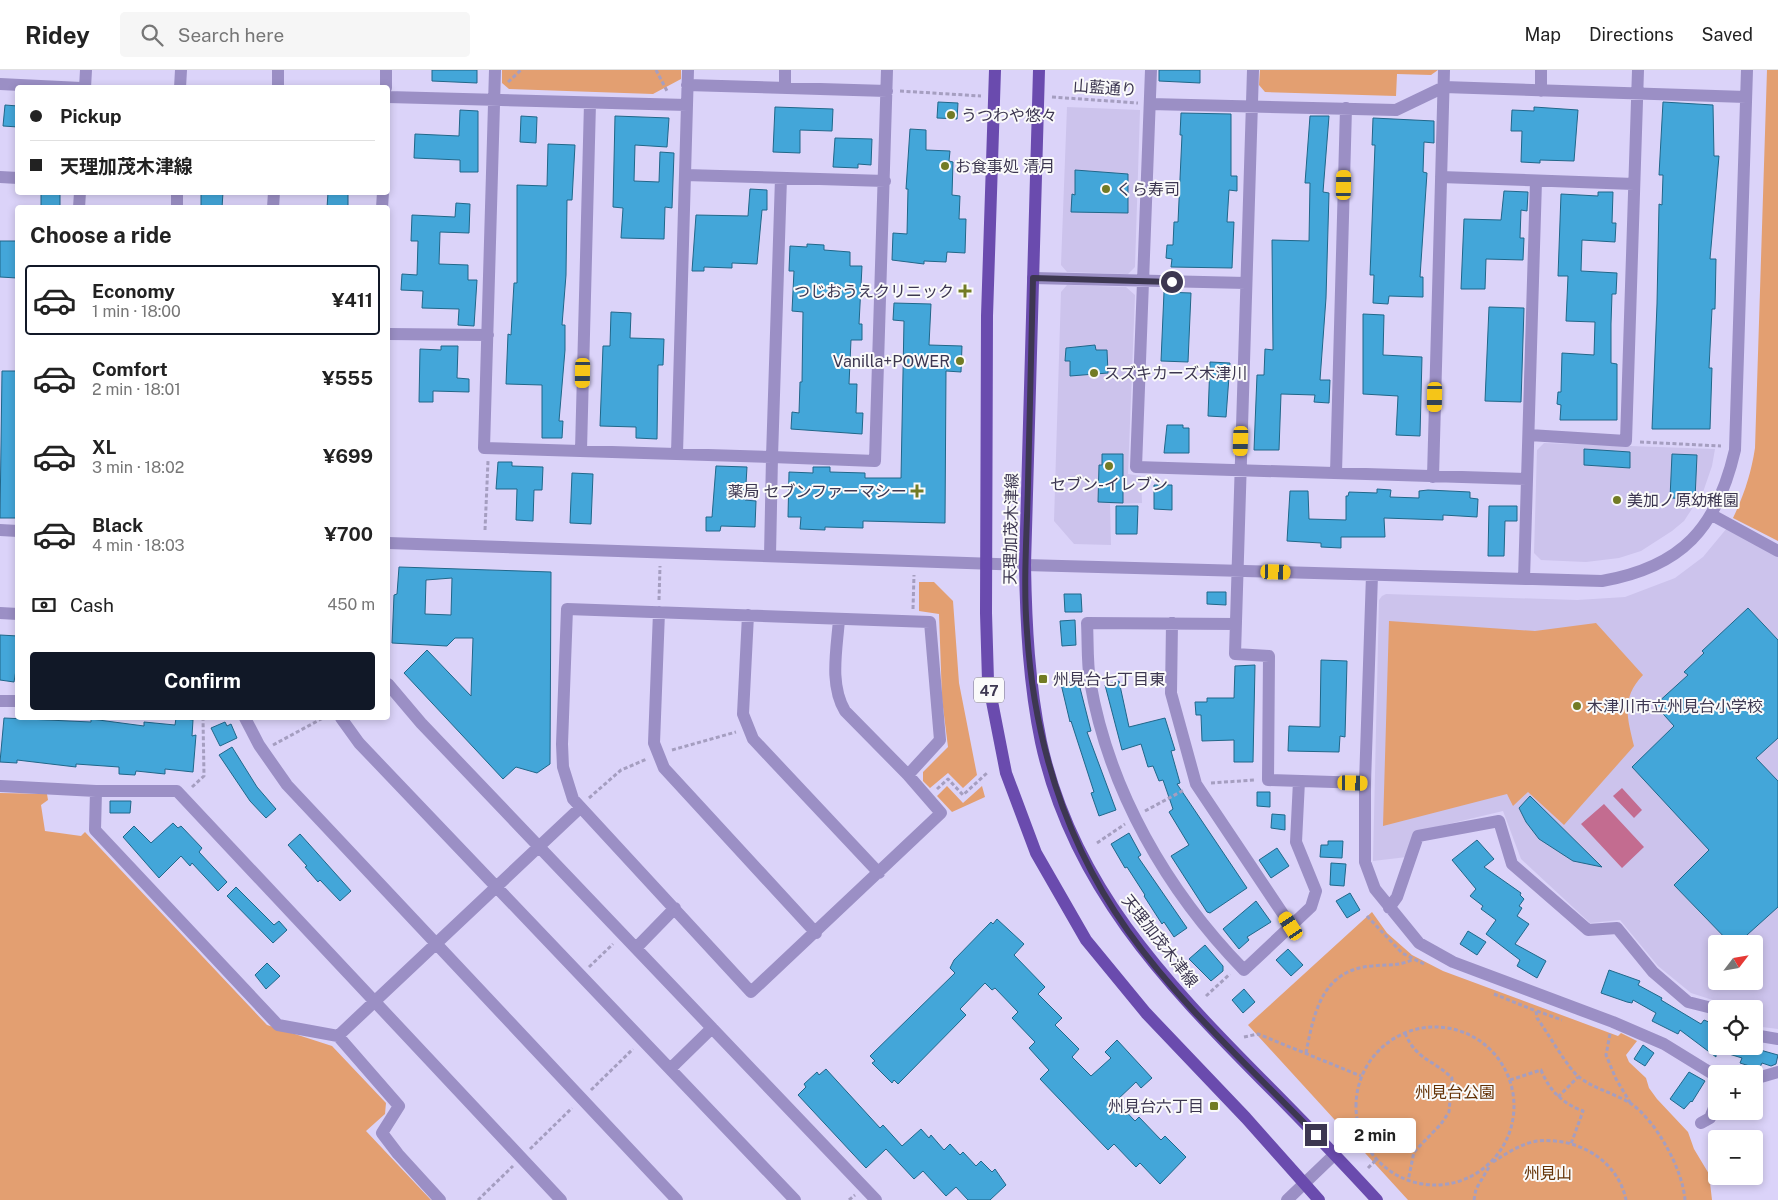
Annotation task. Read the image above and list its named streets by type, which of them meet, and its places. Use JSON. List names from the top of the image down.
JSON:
{
  "streets": {
    "main road": ["天理加茂木津線", "47"],
    "path": ["山藍通り"]
  },
  "parks": ["州見台公園", "州見山"],
  "places": {
    "other": [
      "うつわや悠々",
      "お食事処 清月",
      "くら寿司",
      "Vanilla+POWER",
      "スズキカーズ木津川",
      "セブン-イレブン",
      "美加ノ原幼稚園",
      "木津川市立州見台小学校"
    ],
    "health": ["つじおうえクリニック", "薬局 セブンファーマシー"],
    "transit": ["州見台七丁目東", "州見台六丁目"]
  },
  "north": "top right",
  "page": {
    "header": "Ridey",
    "search": "Search here",
    "nav": ["Map", "Directions", "Saved"],
    "banner": ["Pickup", "天理加茂木津線"],
    "heading": "Choose a ride",
    "list": [
      {
        "name": "Economy",
        "note": "1 min · 18:00",
        "value": "¥411"
      },
      {
        "name": "Comfort",
        "note": "2 min · 18:01",
        "value": "¥555"
      },
      {
        "name": "XL",
        "note": "3 min · 18:02",
        "value": "¥699"
      },
      {
        "name": "Black",
        "note": "4 min · 18:03",
        "value": "¥700"
      }
    ],
    "pay": ["Cash", "450 m"],
    "buttons": "Confirm",
    "map_buttons": ["+", "−"],
    "bubble": "2 min"
  }
}
